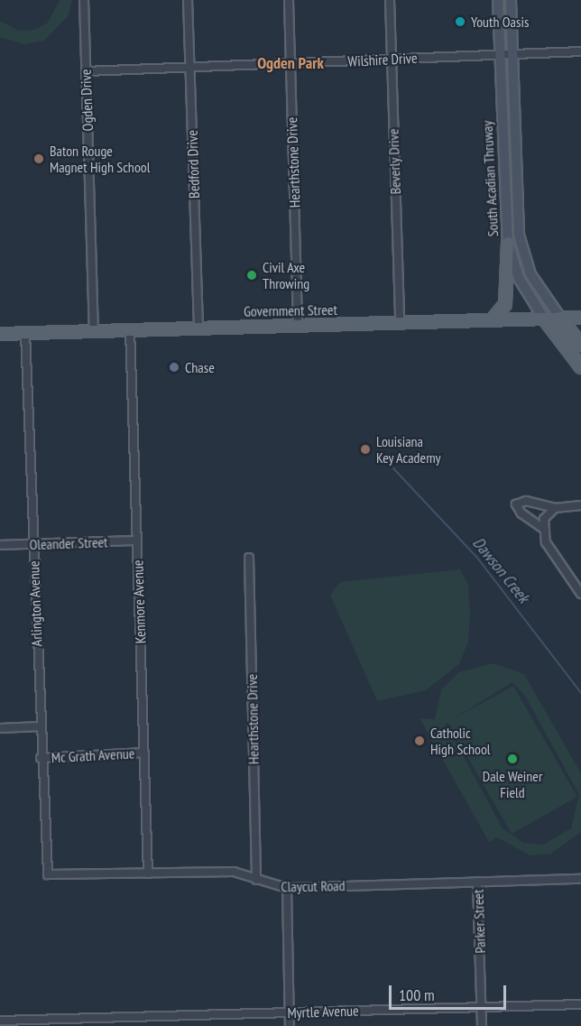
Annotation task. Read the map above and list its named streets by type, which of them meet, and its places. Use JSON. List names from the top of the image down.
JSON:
{
  "streets": {
    "main road": ["South Acadian Thruway", "Government Street"],
    "street": [
      "Wilshire Drive",
      "Ogden Drive",
      "Beverly Drive",
      "Hearthstone Drive",
      "Bedford Drive",
      "Oleander Street",
      "Kenmore Avenue",
      "Arlington Avenue",
      "Mc Grath Avenue",
      "Claycut Road",
      "Parker Street",
      "Myrtle Avenue"
    ]
  },
  "crossings": [
    ["Wilshire Drive", "Ogden Drive"],
    ["Wilshire Drive", "Beverly Drive"],
    ["Wilshire Drive", "Hearthstone Drive"],
    ["Wilshire Drive", "Bedford Drive"],
    ["Wilshire Drive", "South Acadian Thruway"],
    ["Ogden Drive", "Government Street"],
    ["Beverly Drive", "Government Street"],
    ["Hearthstone Drive", "Government Street"],
    ["Hearthstone Drive", "Claycut Road"],
    ["Bedford Drive", "Government Street"],
    ["South Acadian Thruway", "Government Street"],
    ["Government Street", "Kenmore Avenue"],
    ["Government Street", "Arlington Avenue"],
    ["Oleander Street", "Kenmore Avenue"],
    ["Oleander Street", "Arlington Avenue"],
    ["Kenmore Avenue", "Mc Grath Avenue"],
    ["Kenmore Avenue", "Claycut Road"],
    ["Arlington Avenue", "Mc Grath Avenue"],
    ["Arlington Avenue", "Claycut Road"],
    ["Claycut Road", "Parker Street"],
    ["Parker Street", "Myrtle Avenue"]
  ],
  "districts": ["Ogden Park"],
  "water": ["Dawson Creek"],
  "places": [
    "Youth Oasis",
    "Baton Rouge Magnet High School",
    "Civil Axe Throwing",
    "Chase",
    "Louisiana Key Academy",
    "Catholic High School",
    "Dale Weiner Field"
  ],
  "scale_bar": "100 m"
}
